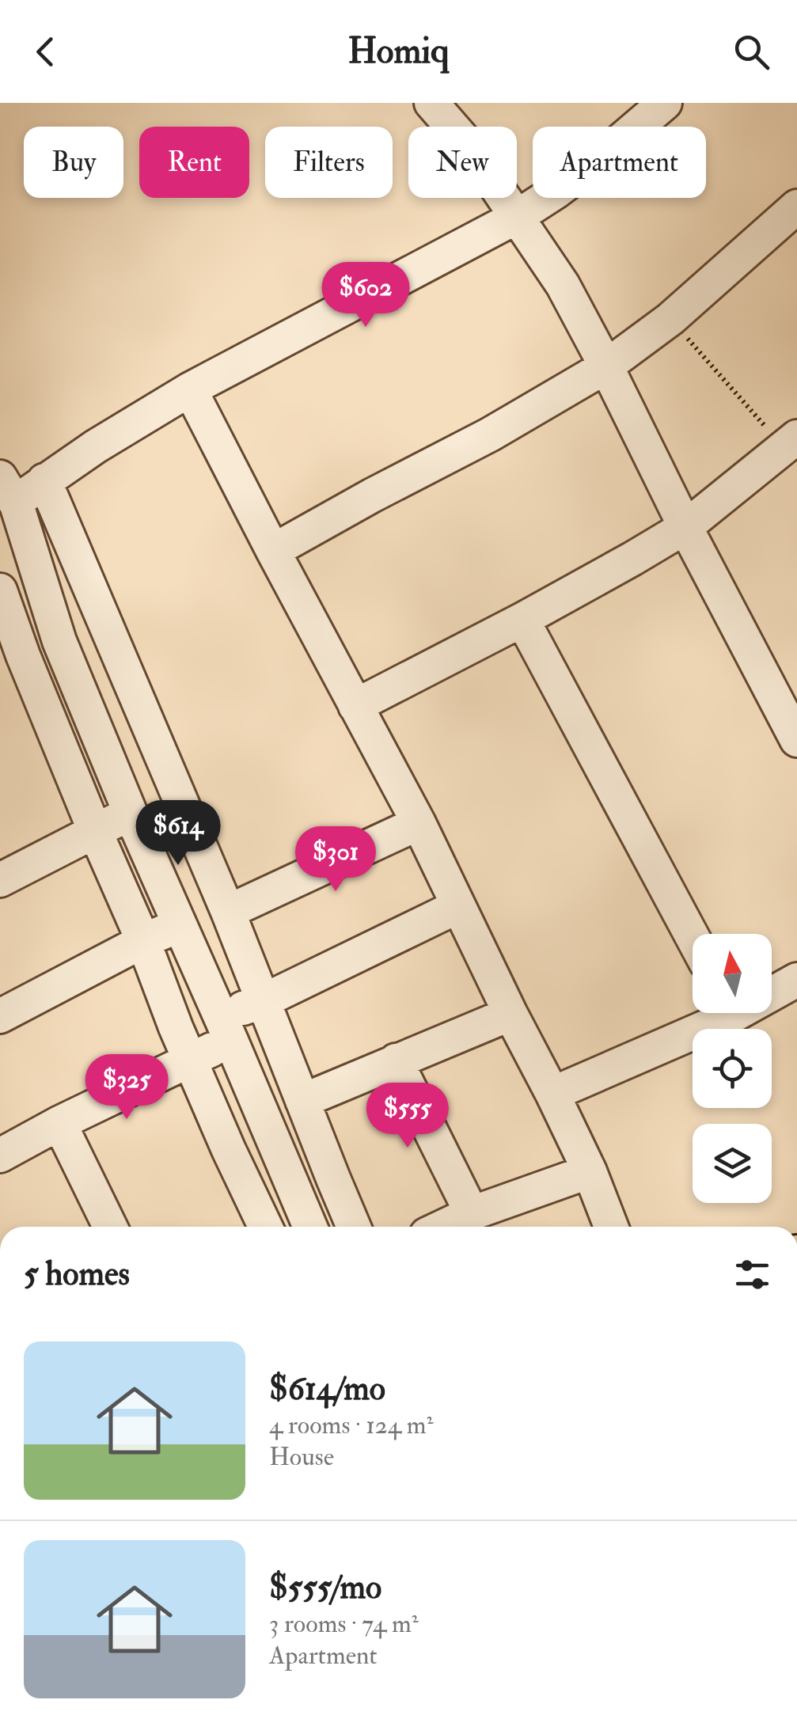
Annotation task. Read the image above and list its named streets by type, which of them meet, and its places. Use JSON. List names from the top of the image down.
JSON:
{
  "north": "top",
  "page": {
    "header": "Homiq",
    "chip": [
      "Buy",
      "Rent",
      "Filters",
      "New",
      "Apartment"
    ],
    "price": [
      "$602",
      "$614",
      "$301",
      "$325",
      "$555"
    ],
    "heading": "5 homes",
    "list": [
      {
        "name": "$614/mo",
        "note": "4 rooms · 124 m² · House"
      },
      {
        "name": "$555/mo",
        "note": "3 rooms · 74 m² · Apartment"
      }
    ]
  }
}
